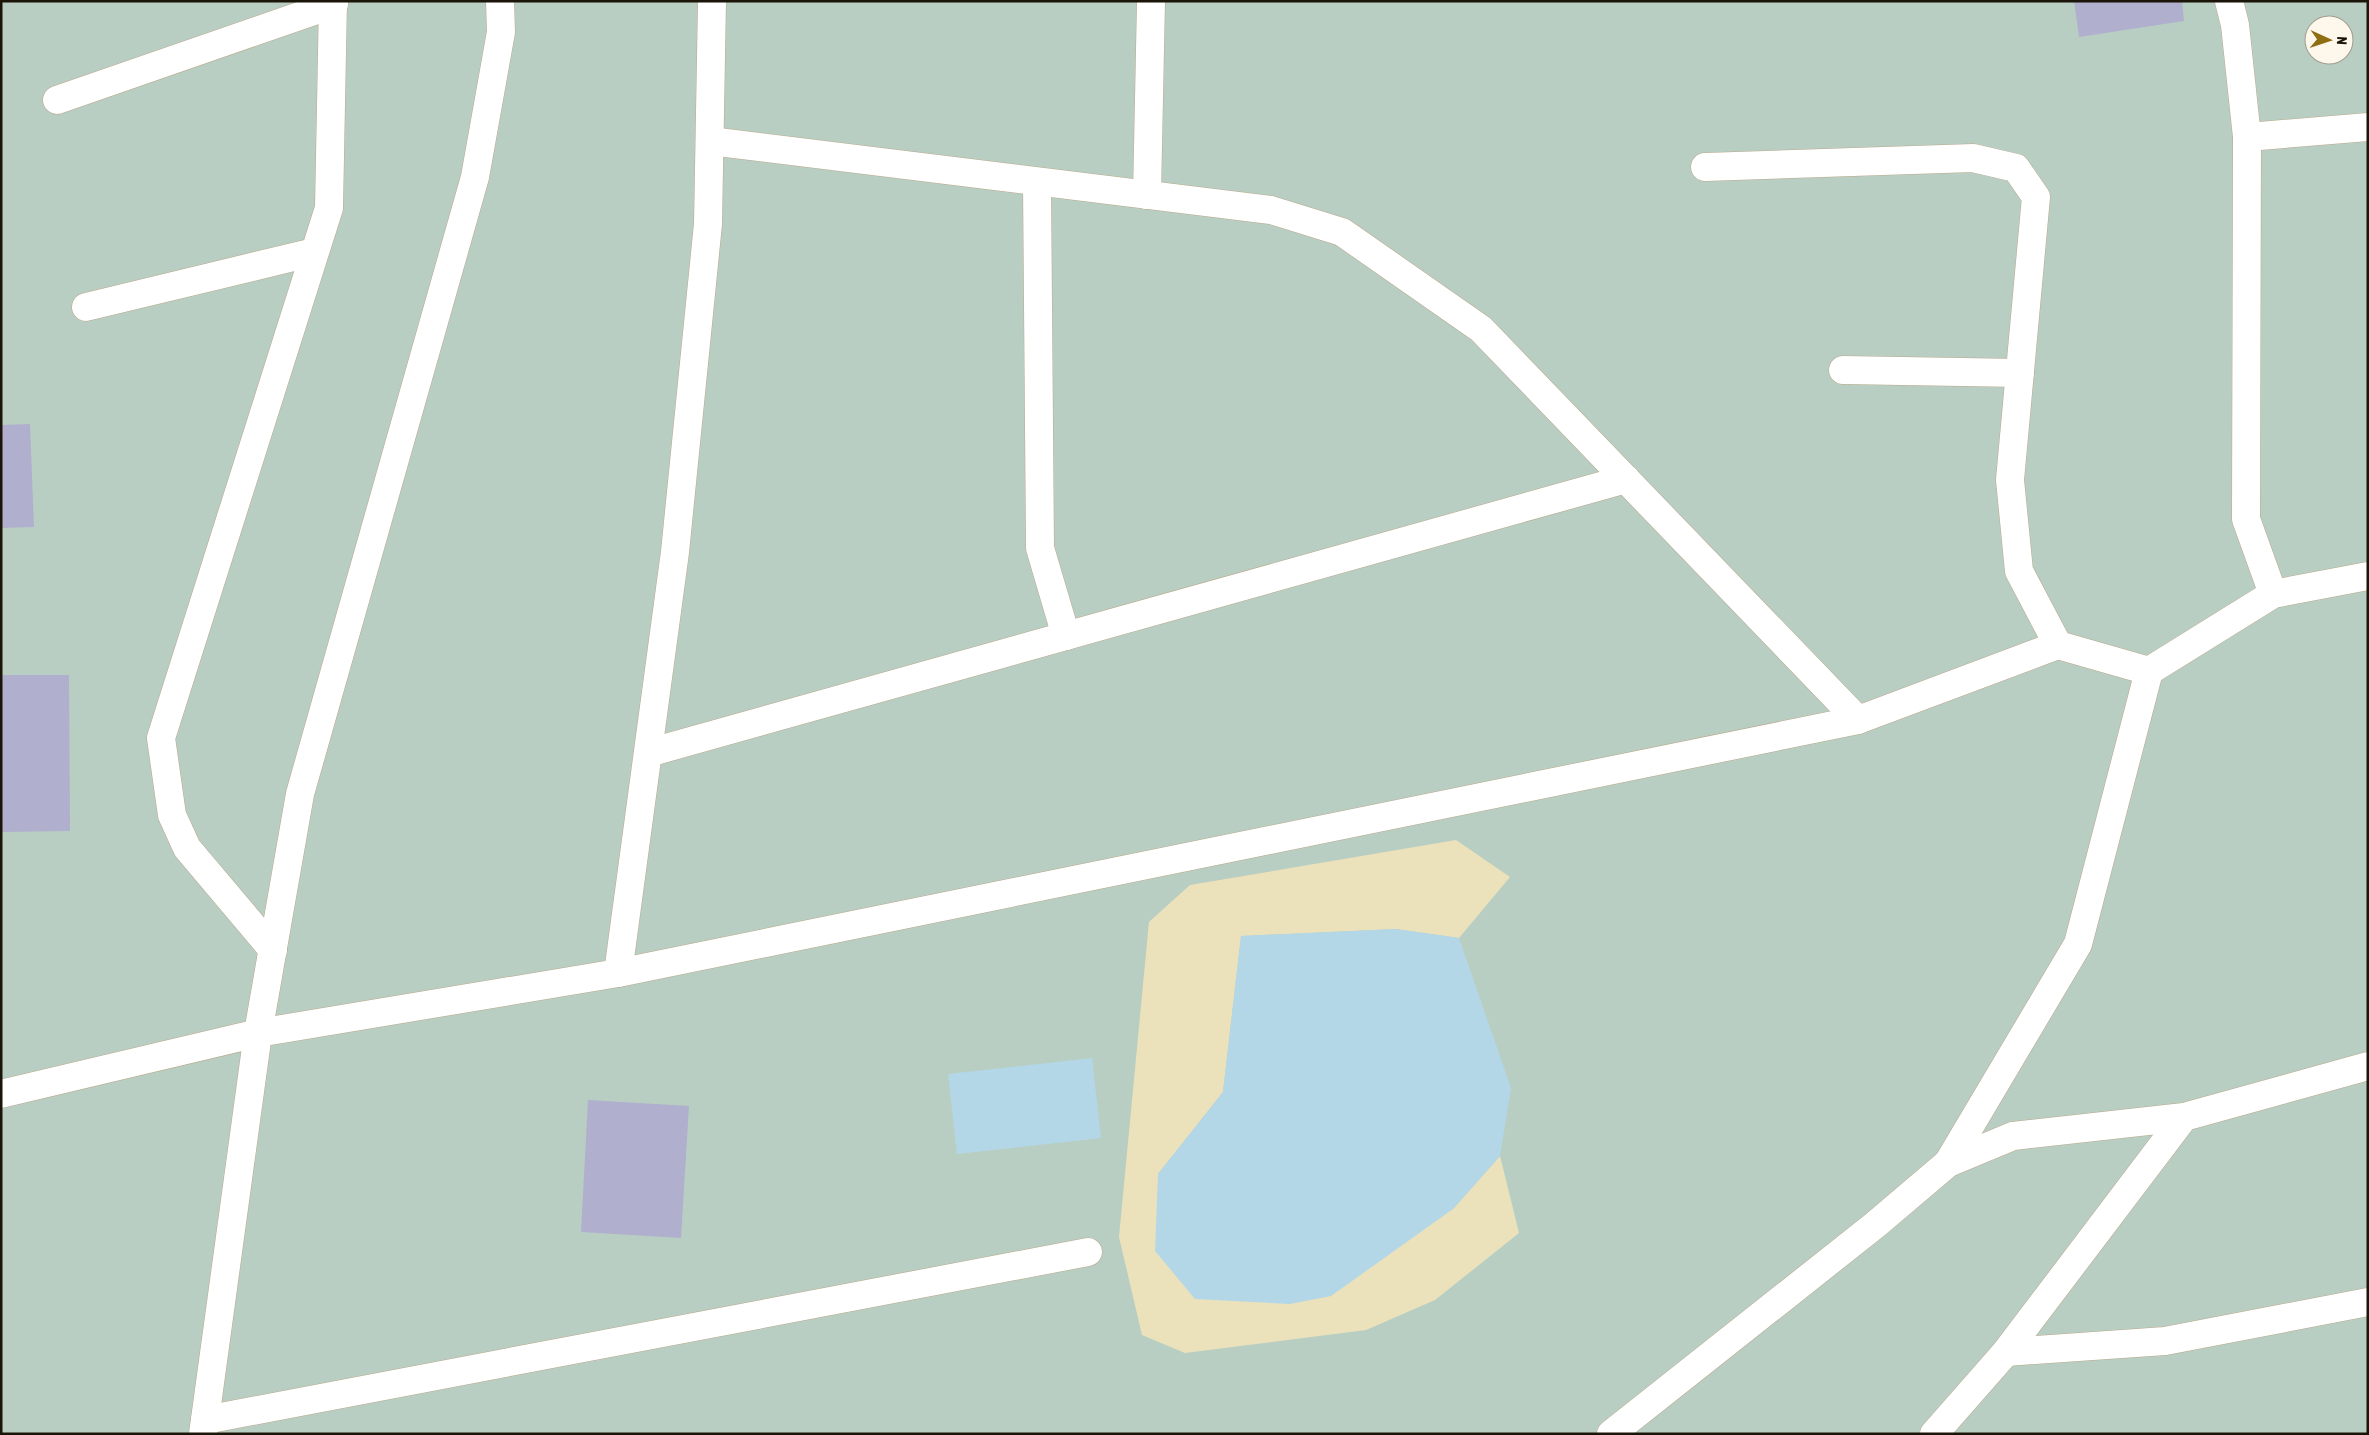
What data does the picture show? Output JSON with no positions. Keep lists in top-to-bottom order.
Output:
{
  "north": "right"
}
